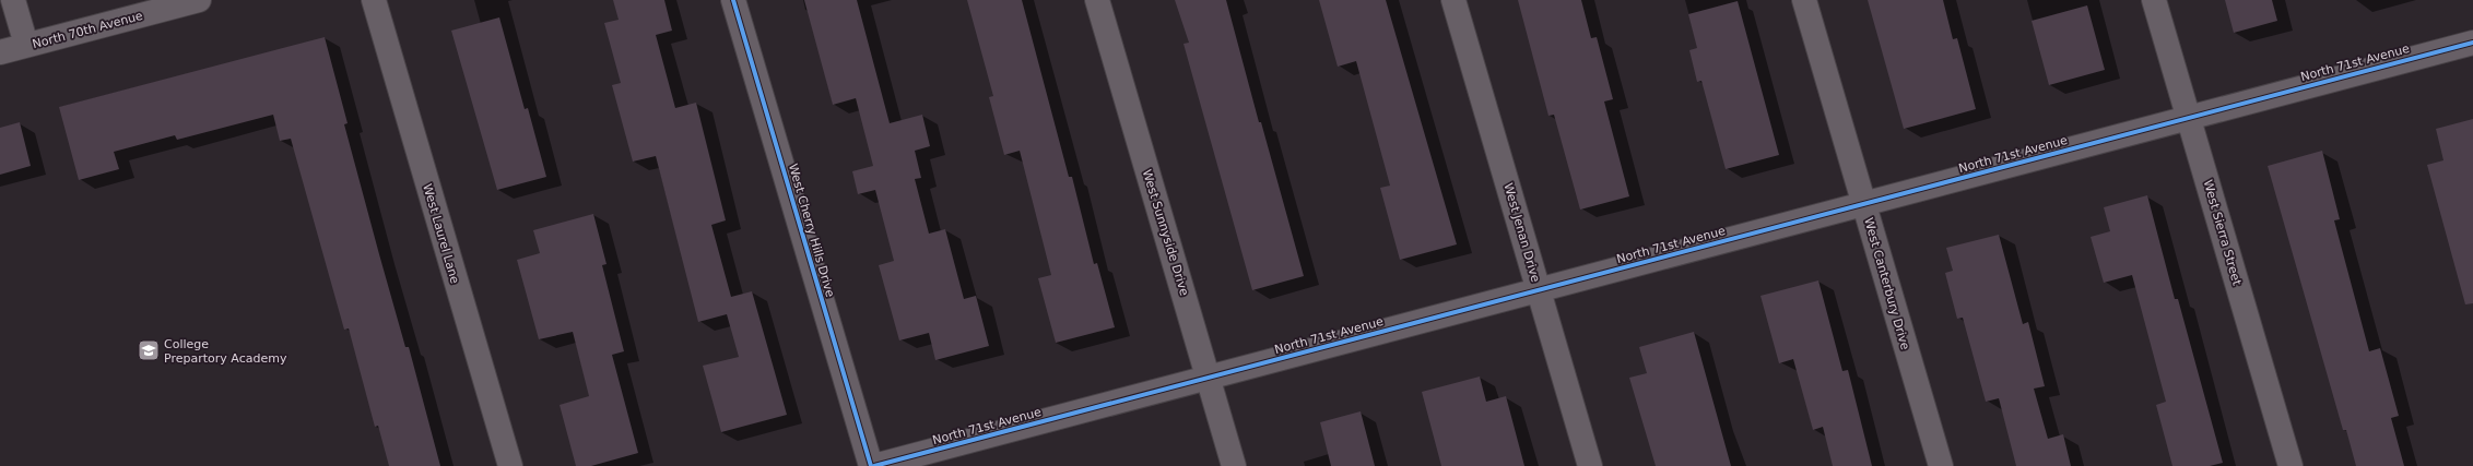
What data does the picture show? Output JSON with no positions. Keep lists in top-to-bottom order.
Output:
{
  "streets": {
    "street": [
      "North 70th Avenue",
      "North 71st Avenue",
      "West Cherry Hills Drive",
      "West Sunnyside Drive",
      "West Jenan Drive",
      "West Sierra Street",
      "West Laurel Lane",
      "West Canterbury Drive"
    ]
  },
  "crossings": [
    ["North 71st Avenue", "West Sunnyside Drive"],
    ["North 71st Avenue", "West Jenan Drive"],
    ["North 71st Avenue", "West Sierra Street"],
    ["North 71st Avenue", "West Canterbury Drive"]
  ],
  "places": {
    "school or university": ["College Prepartory Academy"]
  }
}
